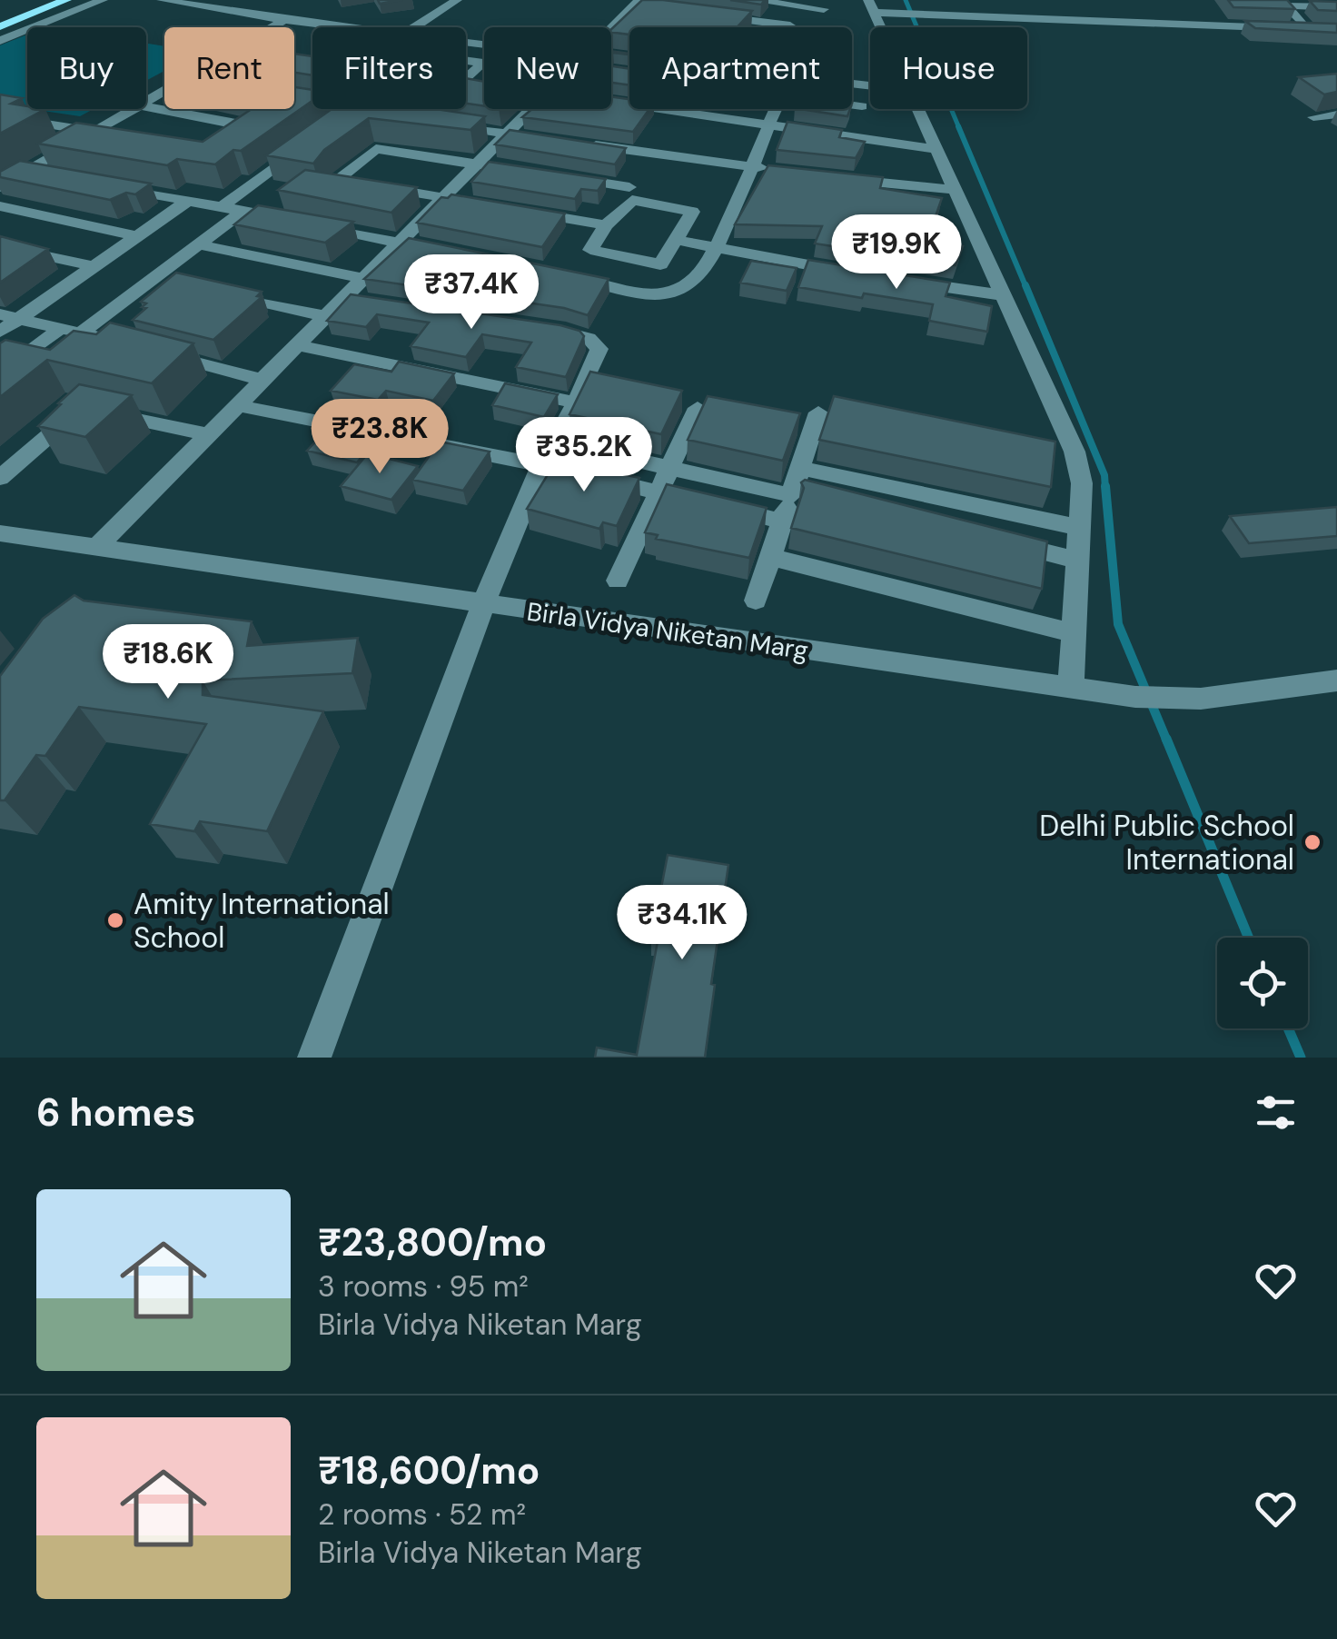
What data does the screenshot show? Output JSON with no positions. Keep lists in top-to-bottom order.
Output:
{
  "streets": {
    "street": ["Birla Vidya Niketan Marg"]
  },
  "places": ["Delhi Public School International", "Amity International School"],
  "page": {
    "chip": [
      "Buy",
      "Rent",
      "Filters",
      "New",
      "Apartment",
      "House"
    ],
    "price": [
      "₹19.9K",
      "₹37.4K",
      "₹23.8K",
      "₹35.2K",
      "₹18.6K",
      "₹34.1K"
    ],
    "heading": "6 homes",
    "list": [
      {
        "name": "₹23,800/mo",
        "note": "3 rooms · 95 m² · Birla Vidya Niketan Marg"
      },
      {
        "name": "₹18,600/mo",
        "note": "2 rooms · 52 m² · Birla Vidya Niketan Marg"
      }
    ]
  }
}
